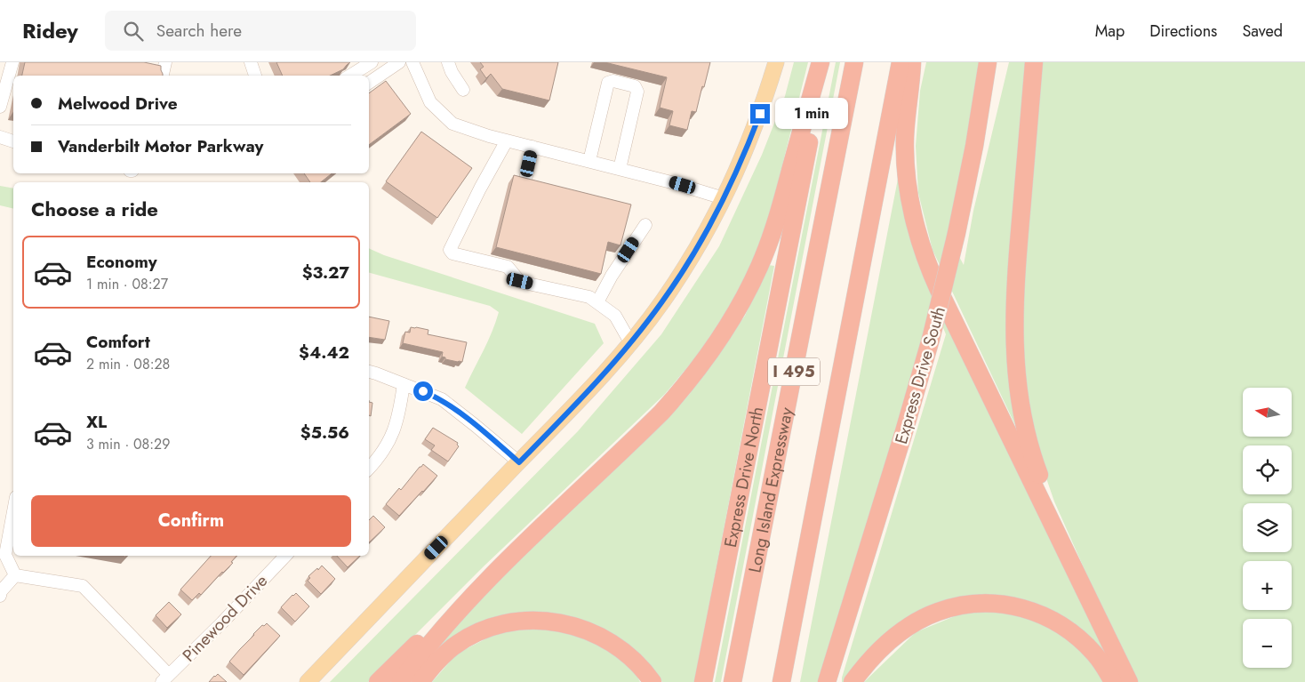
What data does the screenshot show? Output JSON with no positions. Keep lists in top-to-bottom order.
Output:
{
  "streets": {
    "highway": [
      "I 495",
      "Express Drive South",
      "Express Drive North",
      "Long Island Expressway"
    ],
    "street": ["Pinewood Drive"]
  },
  "north": "left",
  "page": {
    "header": "Ridey",
    "search": "Search here",
    "nav": ["Map", "Directions", "Saved"],
    "banner": ["Melwood Drive", "Vanderbilt Motor Parkway"],
    "bubble": "1 min",
    "heading": "Choose a ride",
    "list": [
      {
        "name": "Economy",
        "note": "1 min · 08:27",
        "value": "$3.27"
      },
      {
        "name": "Comfort",
        "note": "2 min · 08:28",
        "value": "$4.42"
      },
      {
        "name": "XL",
        "note": "3 min · 08:29",
        "value": "$5.56"
      }
    ],
    "map_buttons": ["+", "−"],
    "buttons": "Confirm"
  }
}
